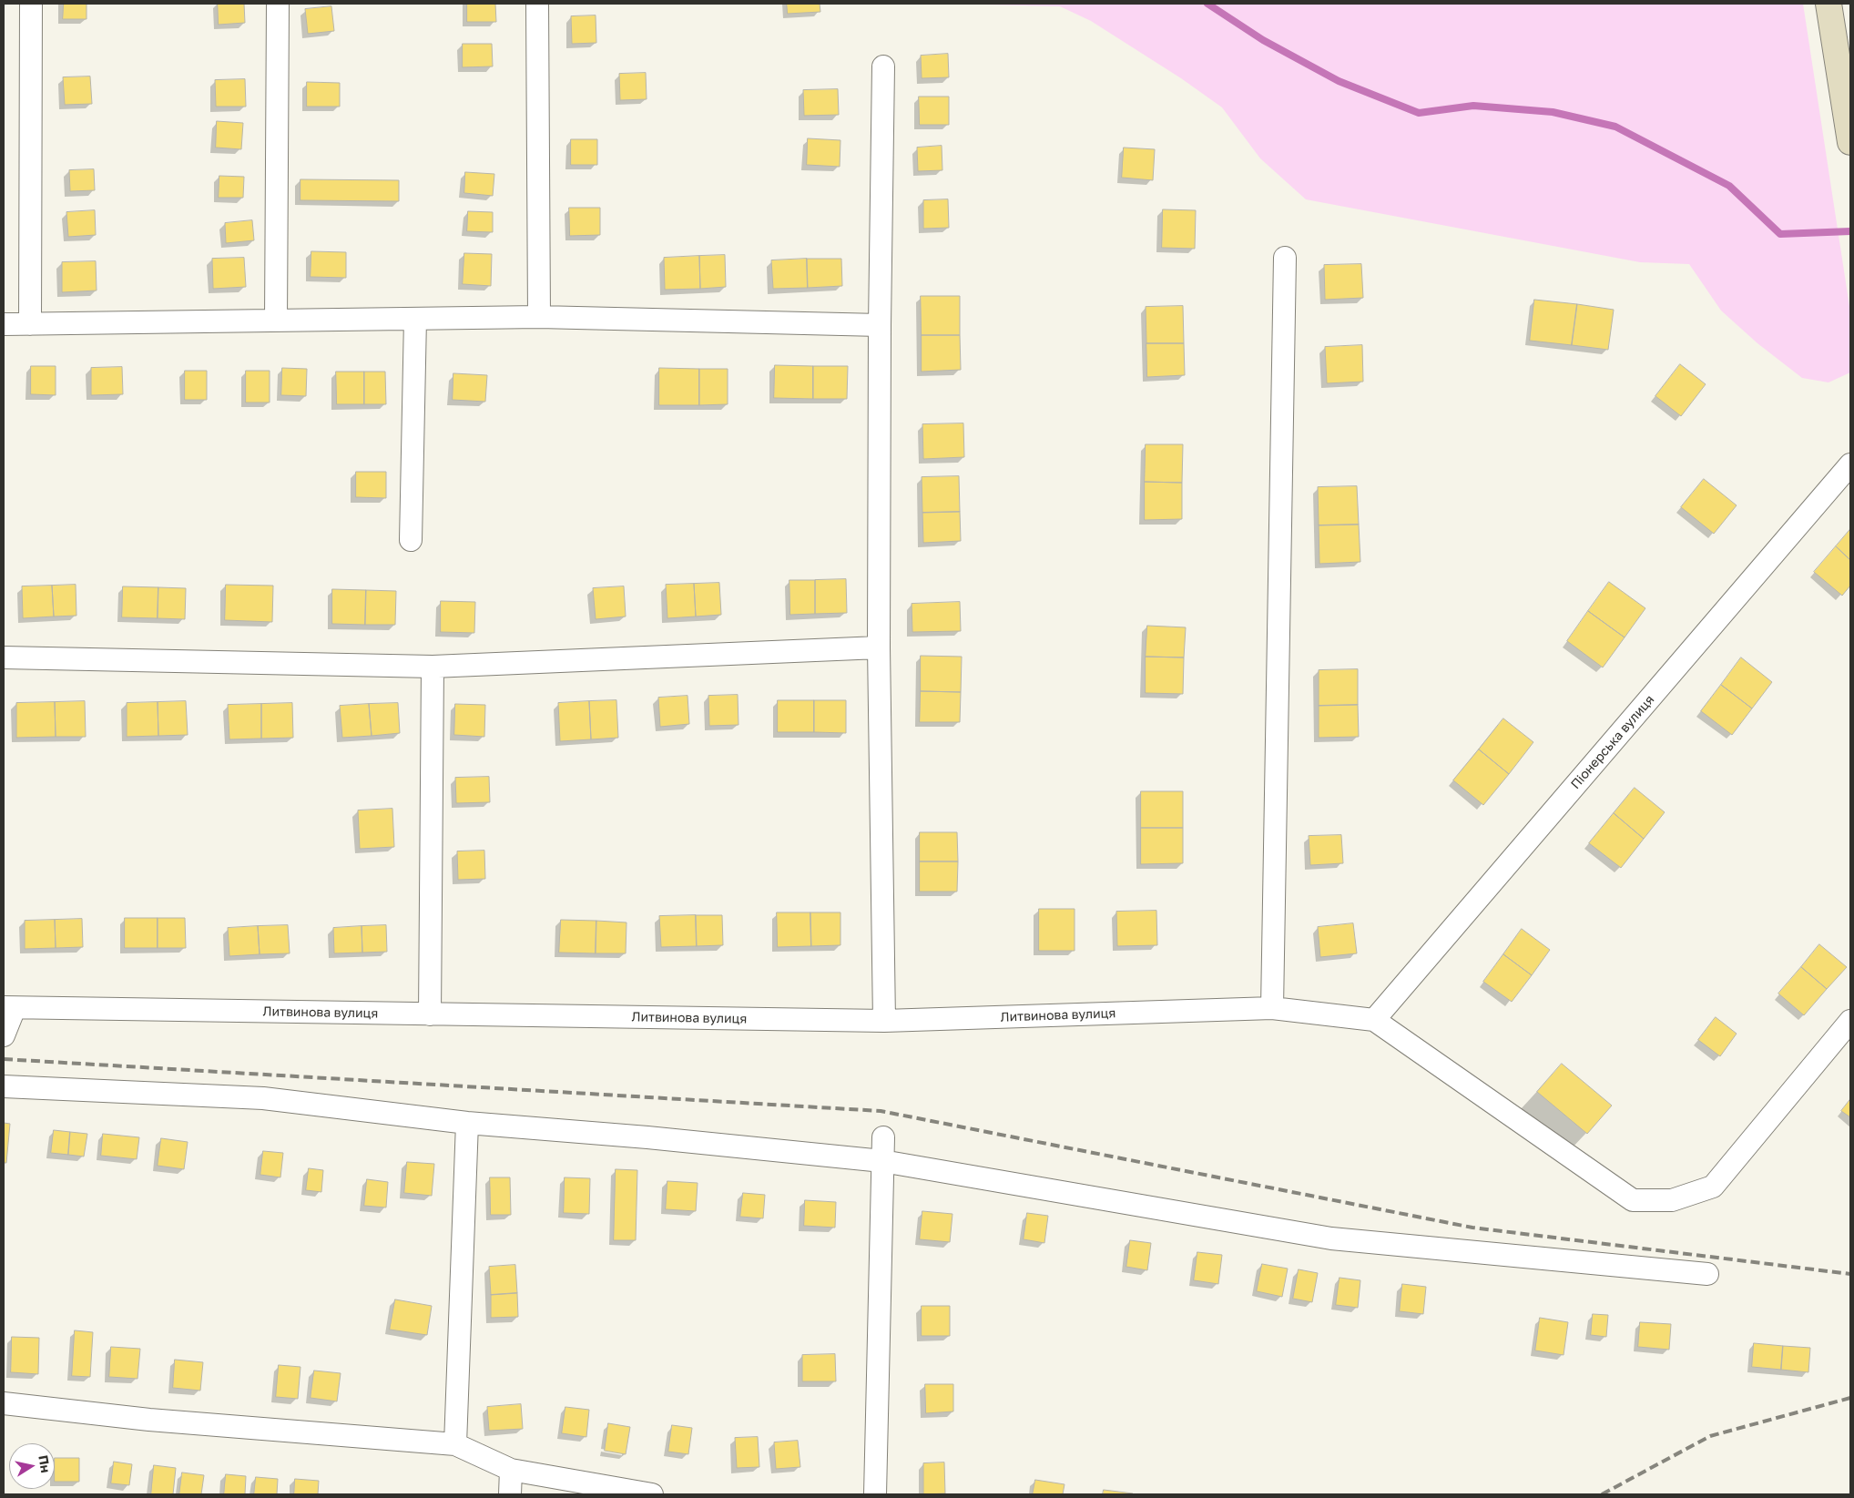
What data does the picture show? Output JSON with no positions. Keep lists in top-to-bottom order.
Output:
{
  "streets": {
    "street": ["Піонерська вулиця", "Литвинова вулиця"]
  },
  "crossings": [
    ["Піонерська вулиця", "Литвинова вулиця"]
  ],
  "north": "right"
}
